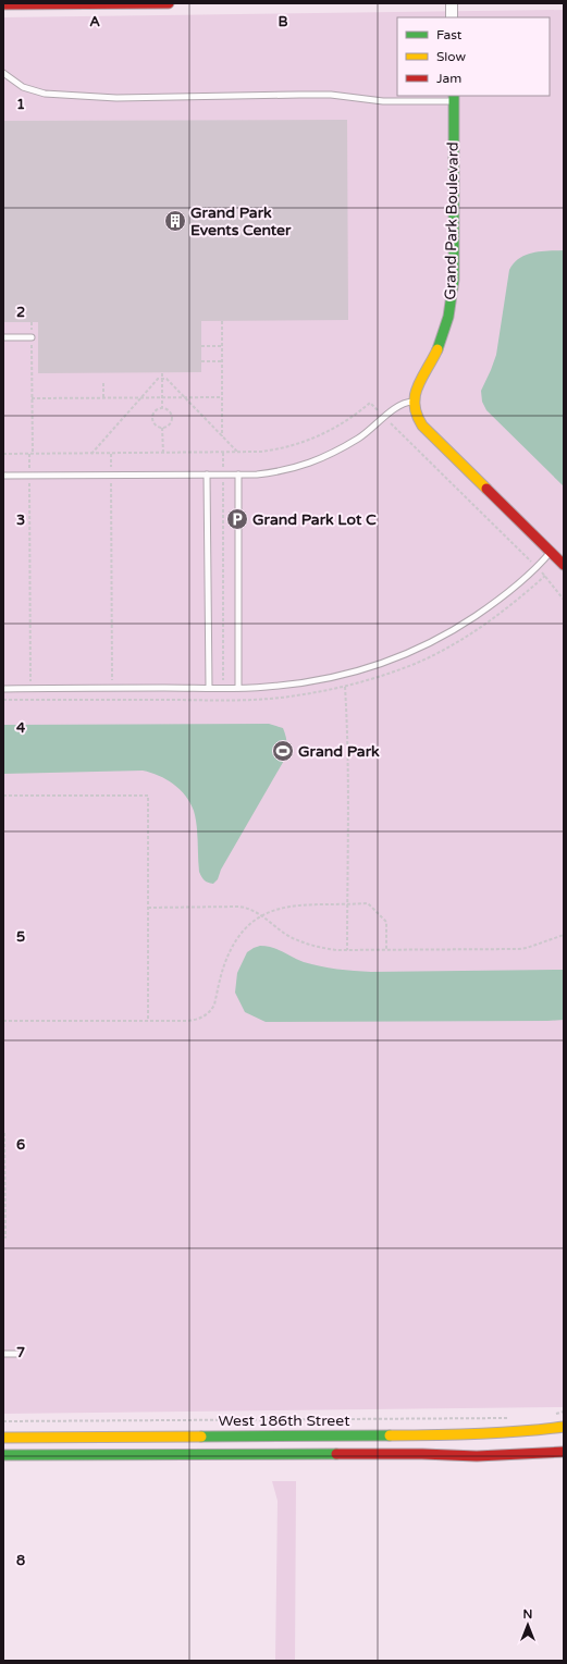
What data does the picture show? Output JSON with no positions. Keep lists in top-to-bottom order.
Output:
{
  "streets": {
    "street": ["Grand Park Boulevard", "West 186th Street"]
  },
  "places": {
    "building": ["Grand Park Events Center"],
    "parking": ["Grand Park Lot C"],
    "sports": ["Grand Park"]
  },
  "legend": ["Fast", "Slow", "Jam"],
  "north": "top",
  "grid": {
    "columns": ["A", "B"],
    "rows": [
      "1",
      "2",
      "3",
      "4",
      "5",
      "6",
      "7",
      "8"
    ]
  }
}
